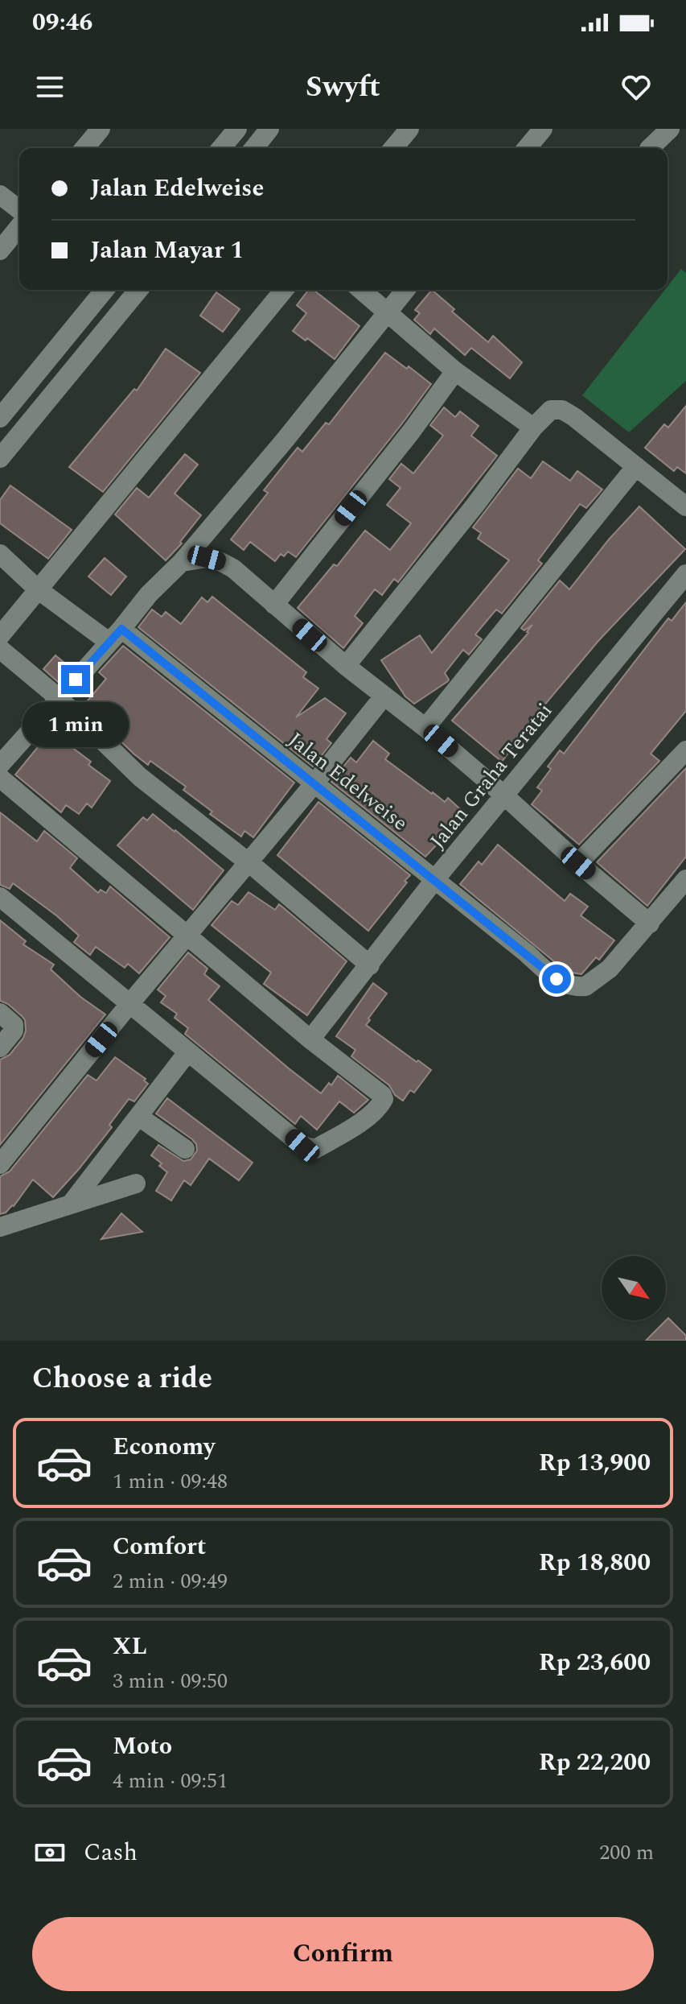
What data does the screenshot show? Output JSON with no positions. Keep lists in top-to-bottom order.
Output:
{
  "streets": {
    "street": ["Jalan Graha Teratai", "Jalan Edelweise"]
  },
  "crossings": [
    ["Jalan Graha Teratai", "Jalan Edelweise"]
  ],
  "north": "bottom right",
  "page": {
    "status": "09:46",
    "header": "Swyft",
    "banner": ["Jalan Edelweise", "Jalan Mayar 1"],
    "bubble": "1 min",
    "heading": "Choose a ride",
    "list": [
      {
        "name": "Economy",
        "note": "1 min · 09:48",
        "value": "Rp 13,900"
      },
      {
        "name": "Comfort",
        "note": "2 min · 09:49",
        "value": "Rp 18,800"
      },
      {
        "name": "XL",
        "note": "3 min · 09:50",
        "value": "Rp 23,600"
      },
      {
        "name": "Moto",
        "note": "4 min · 09:51",
        "value": "Rp 22,200"
      }
    ],
    "pay": ["Cash", "200 m"],
    "buttons": "Confirm"
  }
}
